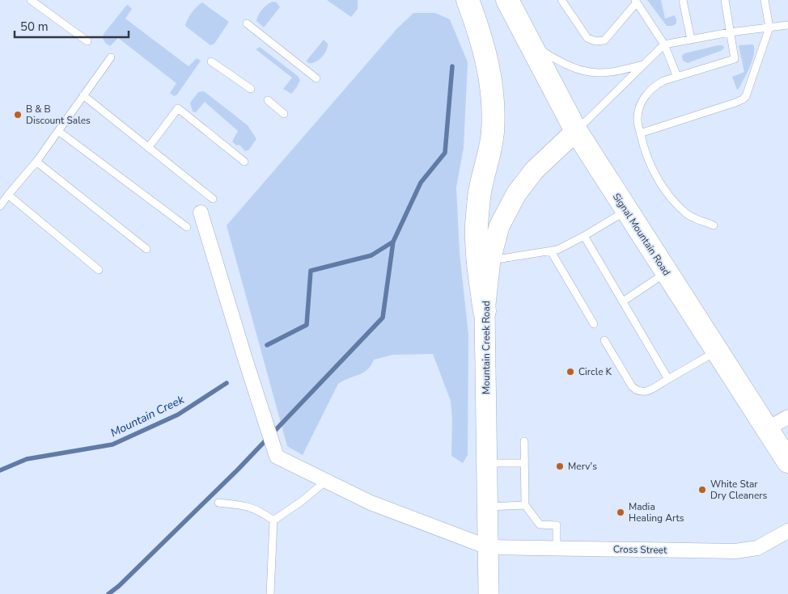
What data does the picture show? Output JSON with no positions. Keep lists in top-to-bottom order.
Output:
{
  "streets": {
    "main road": ["Signal Mountain Road", "Mountain Creek Road"],
    "street": ["Cross Street"]
  },
  "crossings": [
    ["Signal Mountain Road", "Mountain Creek Road"],
    ["Mountain Creek Road", "Cross Street"]
  ],
  "water": ["Mountain Creek"],
  "places": [
    "B & B Discount Sales",
    "Circle K",
    "Merv's",
    "White Star Dry Cleaners",
    "Madia Healing Arts"
  ],
  "scale_bar": "50 m"
}
